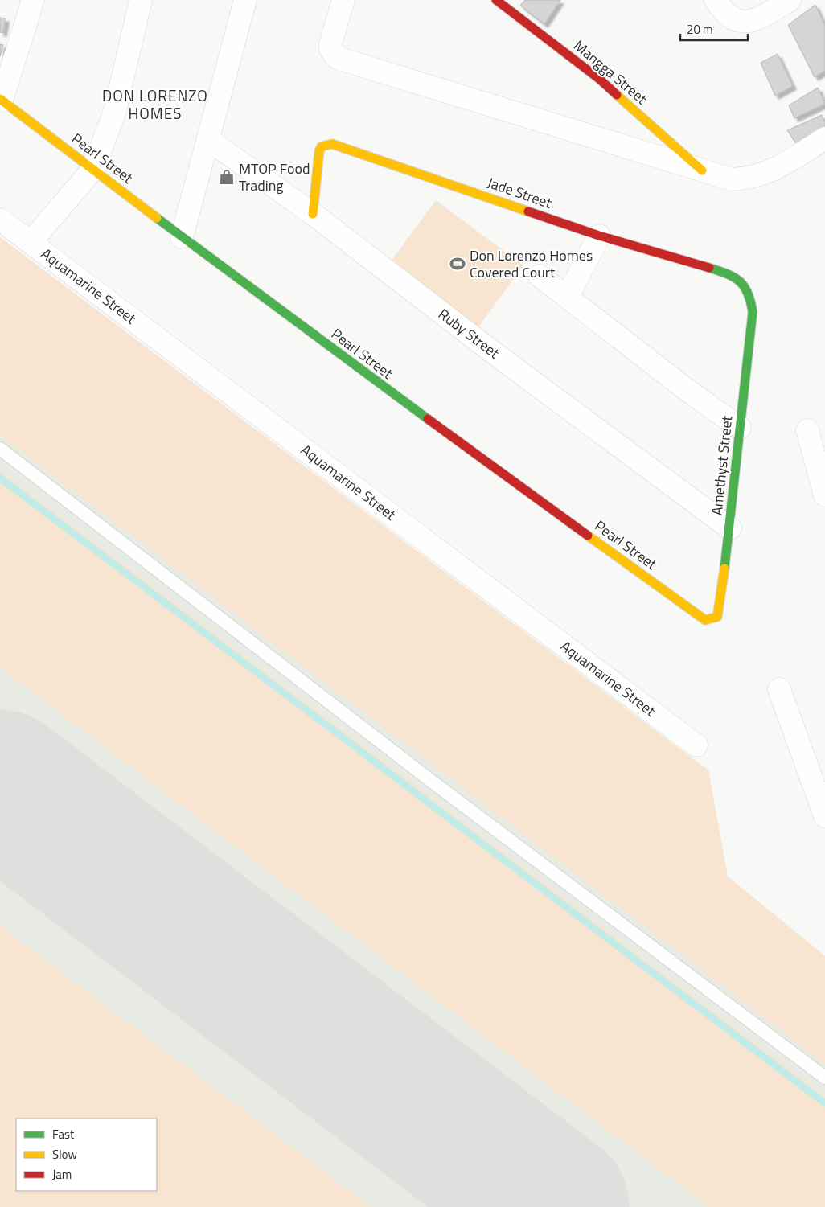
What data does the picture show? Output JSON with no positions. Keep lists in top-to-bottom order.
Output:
{
  "streets": {
    "street": [
      "Mangga Street",
      "Pearl Street",
      "Jade Street",
      "Aquamarine Street",
      "Ruby Street",
      "Amethyst Street"
    ]
  },
  "crossings": [
    ["Pearl Street", "Amethyst Street"],
    ["Jade Street", "Ruby Street"],
    ["Jade Street", "Amethyst Street"],
    ["Ruby Street", "Amethyst Street"]
  ],
  "districts": ["DON LORENZO HOMES"],
  "places": {
    "shop": ["MTOP Food Trading"],
    "sports": ["Don Lorenzo Homes Covered Court"]
  },
  "legend": ["Fast", "Slow", "Jam"],
  "scale_bar": "20 m"
}
